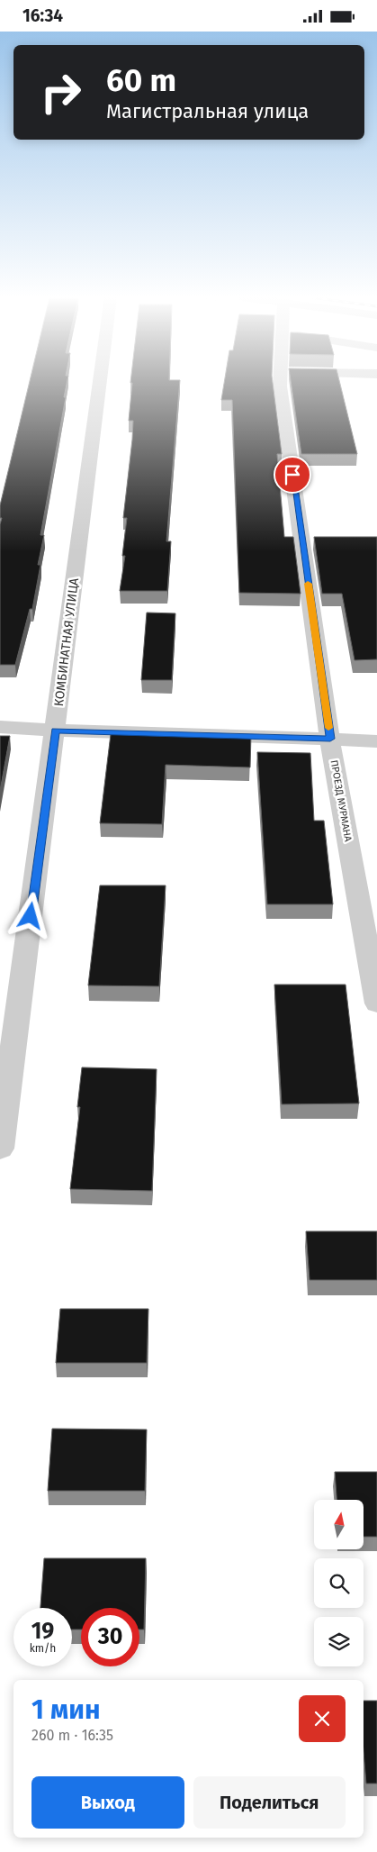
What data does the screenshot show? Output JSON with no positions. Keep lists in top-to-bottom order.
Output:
{
  "streets": {
    "street": ["КОМБИНАТНАЯ УЛИЦА", "ПРОЕЗД МУРМАНА"]
  },
  "north": "top",
  "page": {
    "status": "16:34",
    "turn": ["60 m", "Магистральная улица"],
    "speed": "19 km/h",
    "limit": "30",
    "heading": ["1 мин", "260 m · 16:35"],
    "buttons": ["Выход", "Поделиться"]
  }
}
